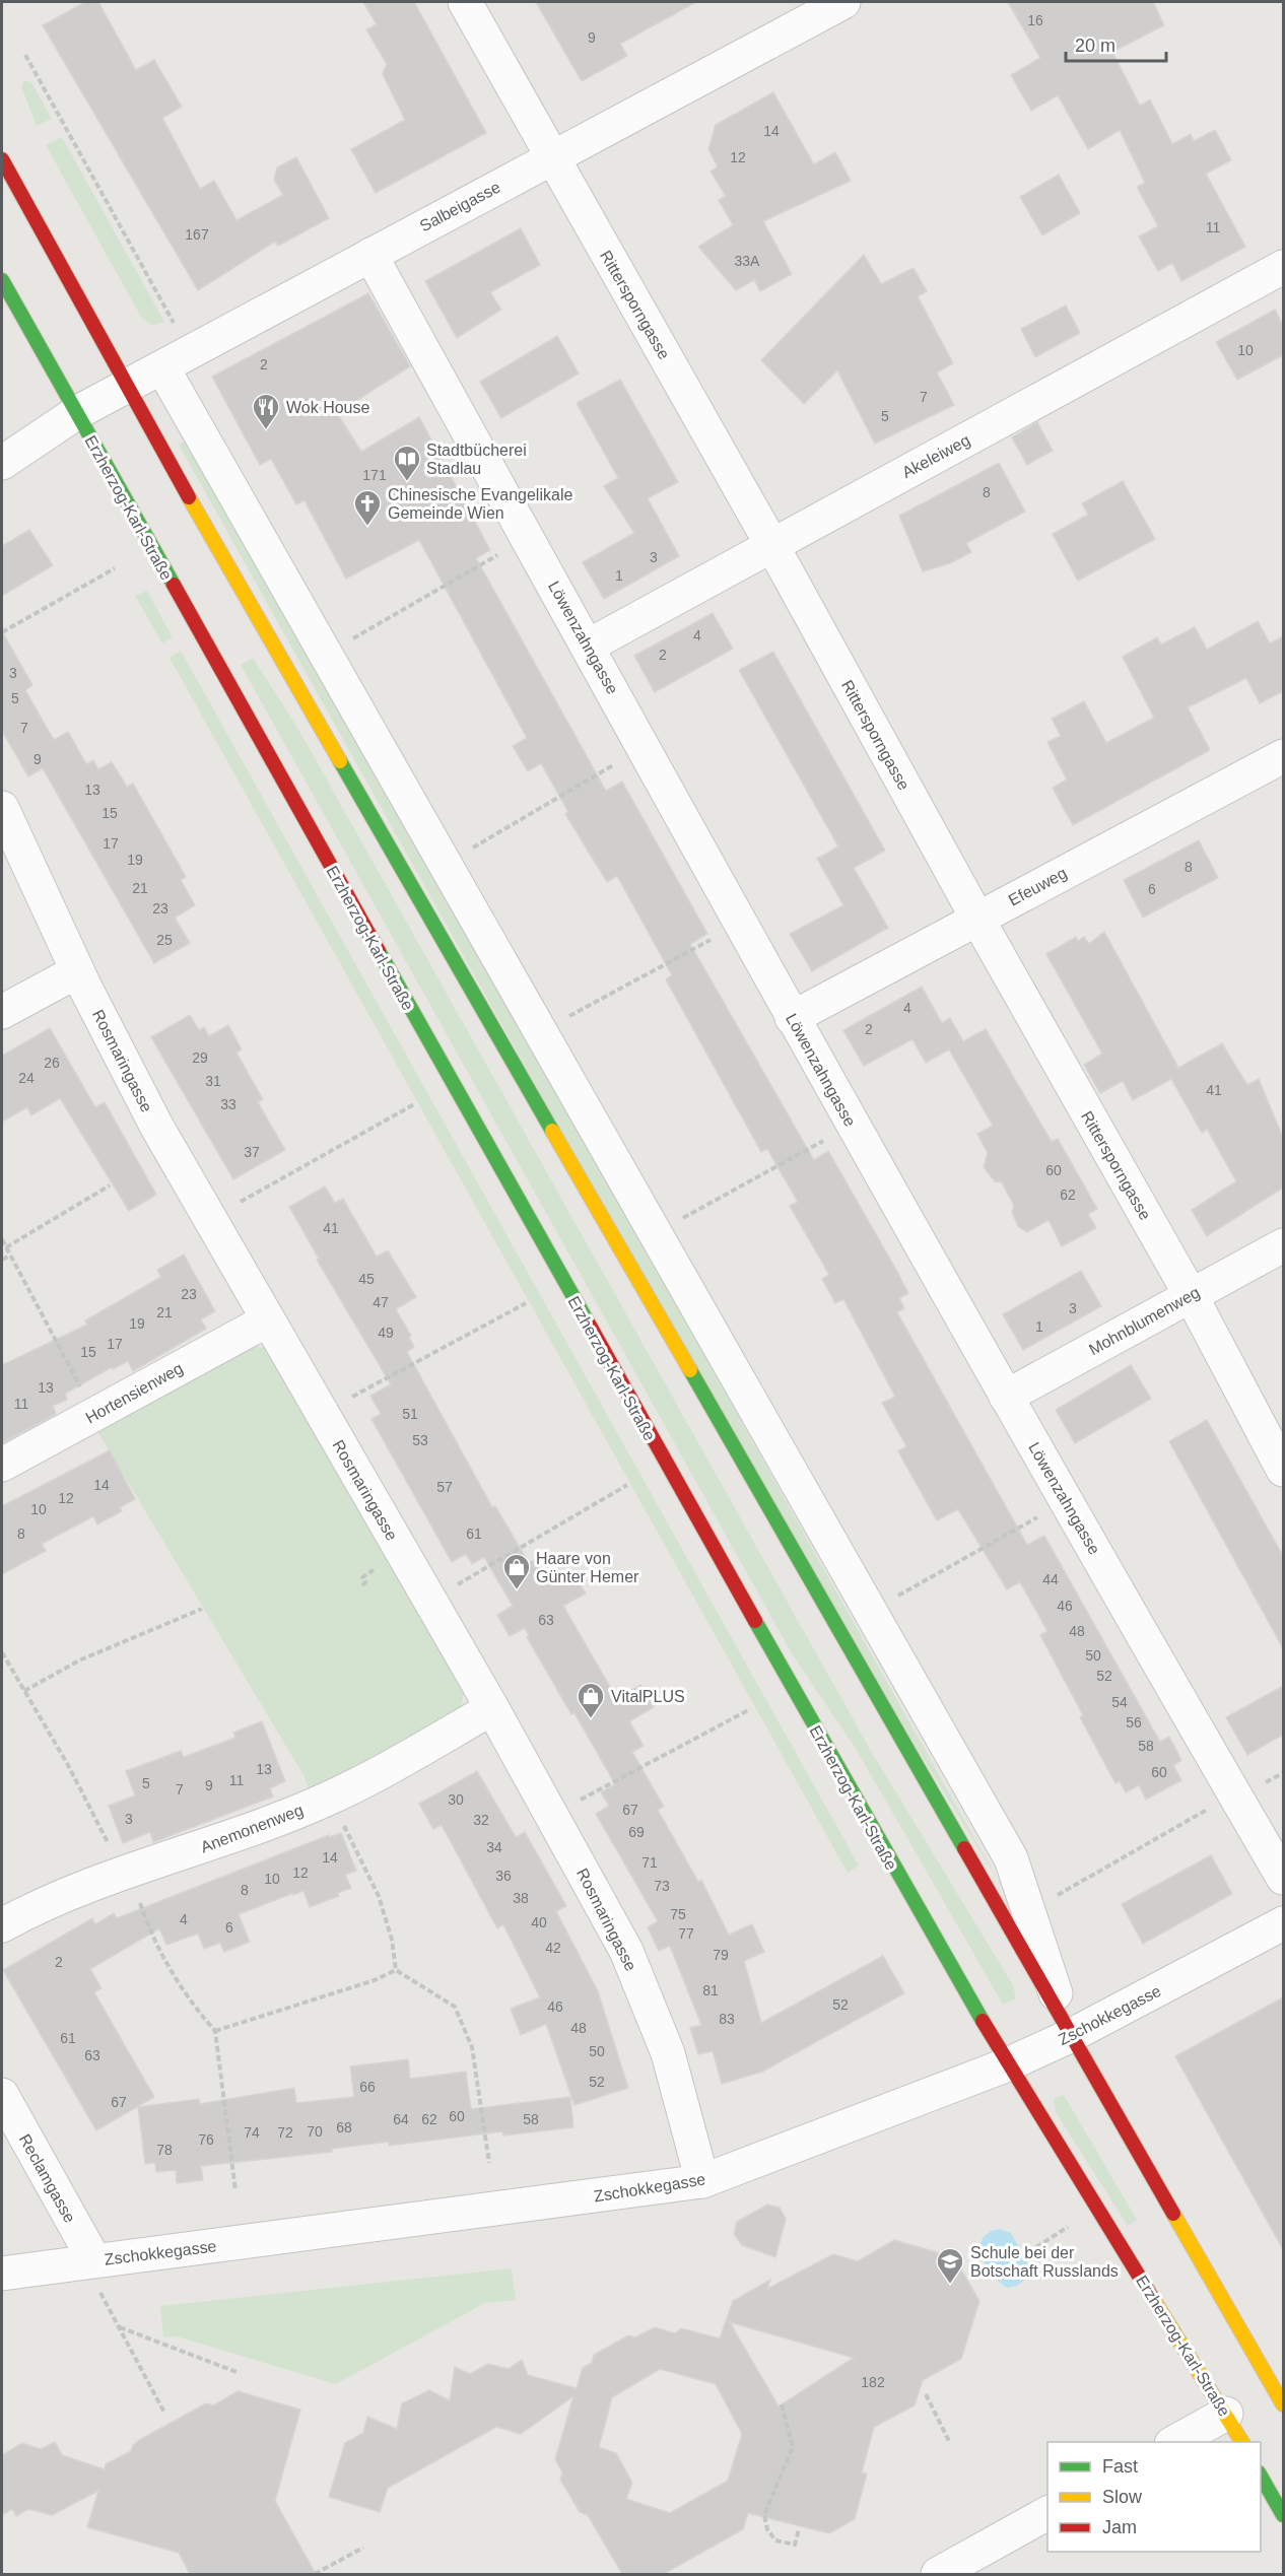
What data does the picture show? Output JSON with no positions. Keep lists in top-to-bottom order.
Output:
{
  "streets": {
    "main road": ["Erzherzog-Karl-Straße"],
    "street": [
      "Salbeigasse",
      "Rittersporngasse",
      "Akeleiweg",
      "Löwenzahngasse",
      "Efeuweg",
      "Rosmaringasse",
      "Mohnblumenweg",
      "Hortensienweg",
      "Anemonenweg",
      "Zschokkegasse",
      "Reclamgasse"
    ]
  },
  "crossings": [
    ["Salbeigasse", "Rittersporngasse"],
    ["Salbeigasse", "Erzherzog-Karl-Straße"],
    ["Salbeigasse", "Löwenzahngasse"],
    ["Rittersporngasse", "Akeleiweg"],
    ["Rittersporngasse", "Efeuweg"],
    ["Rittersporngasse", "Mohnblumenweg"],
    ["Akeleiweg", "Löwenzahngasse"],
    ["Erzherzog-Karl-Straße", "Zschokkegasse"],
    ["Löwenzahngasse", "Efeuweg"],
    ["Löwenzahngasse", "Mohnblumenweg"],
    ["Rosmaringasse", "Hortensienweg"],
    ["Rosmaringasse", "Anemonenweg"],
    ["Rosmaringasse", "Zschokkegasse"],
    ["Zschokkegasse", "Reclamgasse"]
  ],
  "places": {
    "restaurant": ["Wok House"],
    "library": ["Stadtbücherei Stadlau"],
    "church": ["Chinesische Evangelikale Gemeinde Wien"],
    "shop": ["Haare von Günter Hemer", "VitalPLUS"],
    "school or university": ["Schule bei der Botschaft Russlands"]
  },
  "house_numbers": [
    "16",
    "9",
    "14",
    "12",
    "11",
    "167",
    "33A",
    "10",
    "2",
    "7",
    "5",
    "171",
    "8",
    "3",
    "1",
    "4",
    "2",
    "3",
    "5",
    "7",
    "9",
    "13",
    "15",
    "17",
    "19",
    "8",
    "21",
    "6",
    "23",
    "25",
    "4",
    "2",
    "29",
    "26",
    "24",
    "31",
    "41",
    "33",
    "37",
    "60",
    "62",
    "41",
    "45",
    "23",
    "47",
    "3",
    "21",
    "19",
    "1",
    "49",
    "17",
    "15",
    "13",
    "11",
    "51",
    "53",
    "14",
    "57",
    "12",
    "10",
    "8",
    "61",
    "44",
    "46",
    "63",
    "48",
    "50",
    "52",
    "54",
    "56",
    "58",
    "13",
    "60",
    "11",
    "5",
    "9",
    "7",
    "30",
    "67",
    "3",
    "32",
    "69",
    "34",
    "14",
    "71",
    "12",
    "36",
    "10",
    "73",
    "8",
    "38",
    "75",
    "4",
    "40",
    "6",
    "77",
    "42",
    "79",
    "2",
    "81",
    "52",
    "46",
    "83",
    "48",
    "61",
    "50",
    "63",
    "52",
    "66",
    "67",
    "60",
    "64",
    "62",
    "58",
    "68",
    "70",
    "74",
    "72",
    "76",
    "78",
    "182"
  ],
  "legend": ["Fast", "Slow", "Jam"],
  "scale_bar": "20 m"
}
